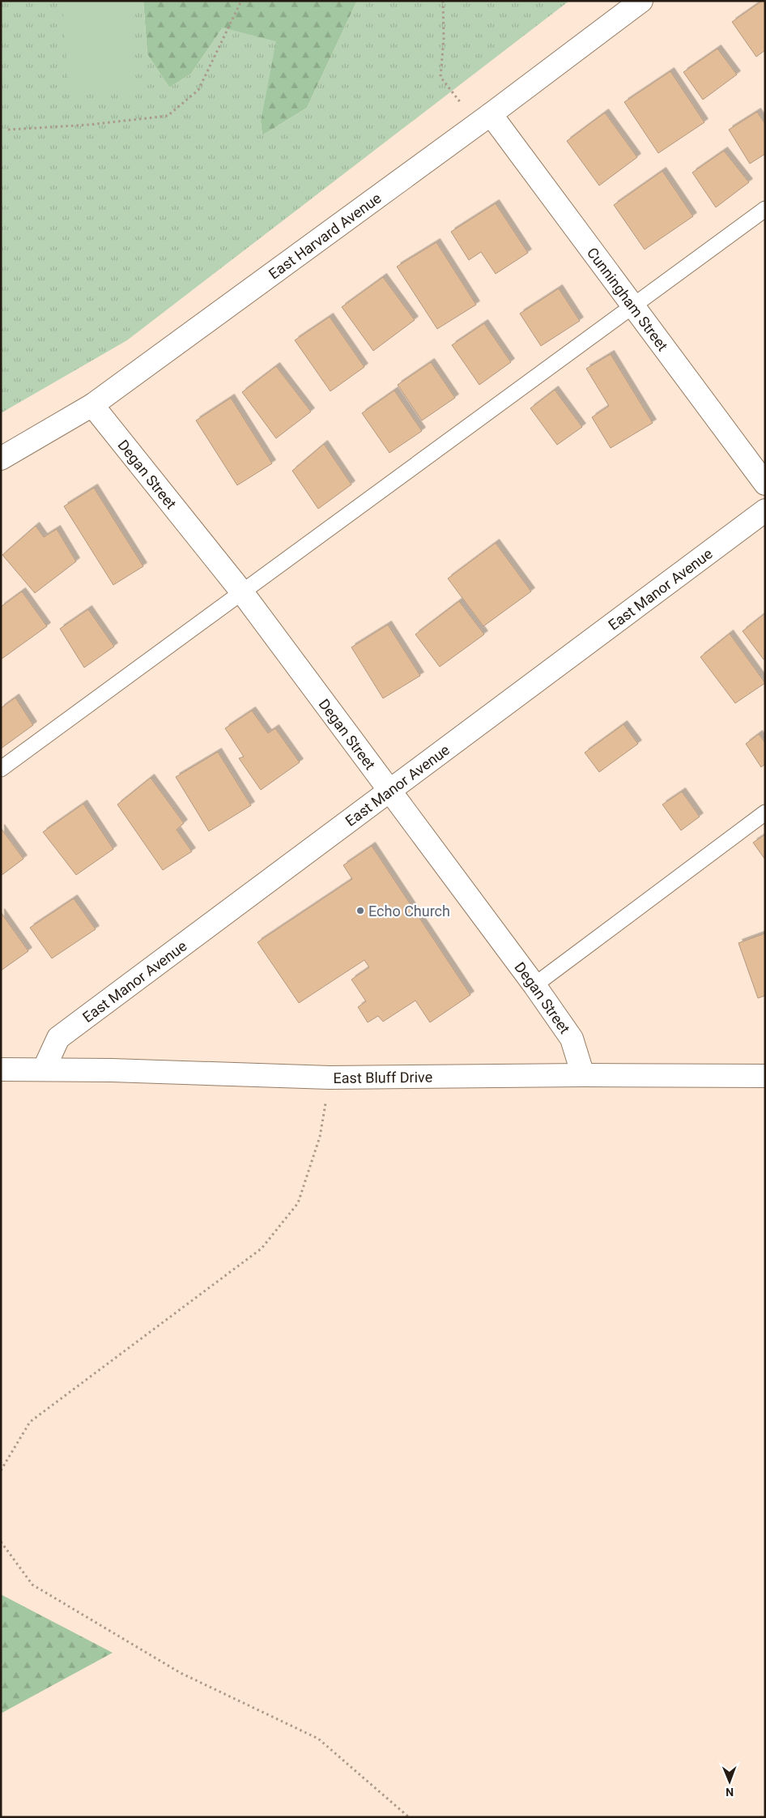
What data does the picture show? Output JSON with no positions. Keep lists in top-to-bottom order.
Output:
{
  "streets": {
    "street": [
      "East Harvard Avenue",
      "Cunningham Street",
      "Degan Street",
      "East Manor Avenue",
      "East Bluff Drive"
    ]
  },
  "crossings": [
    ["East Harvard Avenue", "Cunningham Street"],
    ["East Harvard Avenue", "Degan Street"],
    ["Degan Street", "East Manor Avenue"],
    ["Degan Street", "East Bluff Drive"],
    ["East Manor Avenue", "East Bluff Drive"]
  ],
  "places": ["Echo Church"],
  "north": "bottom"
}
